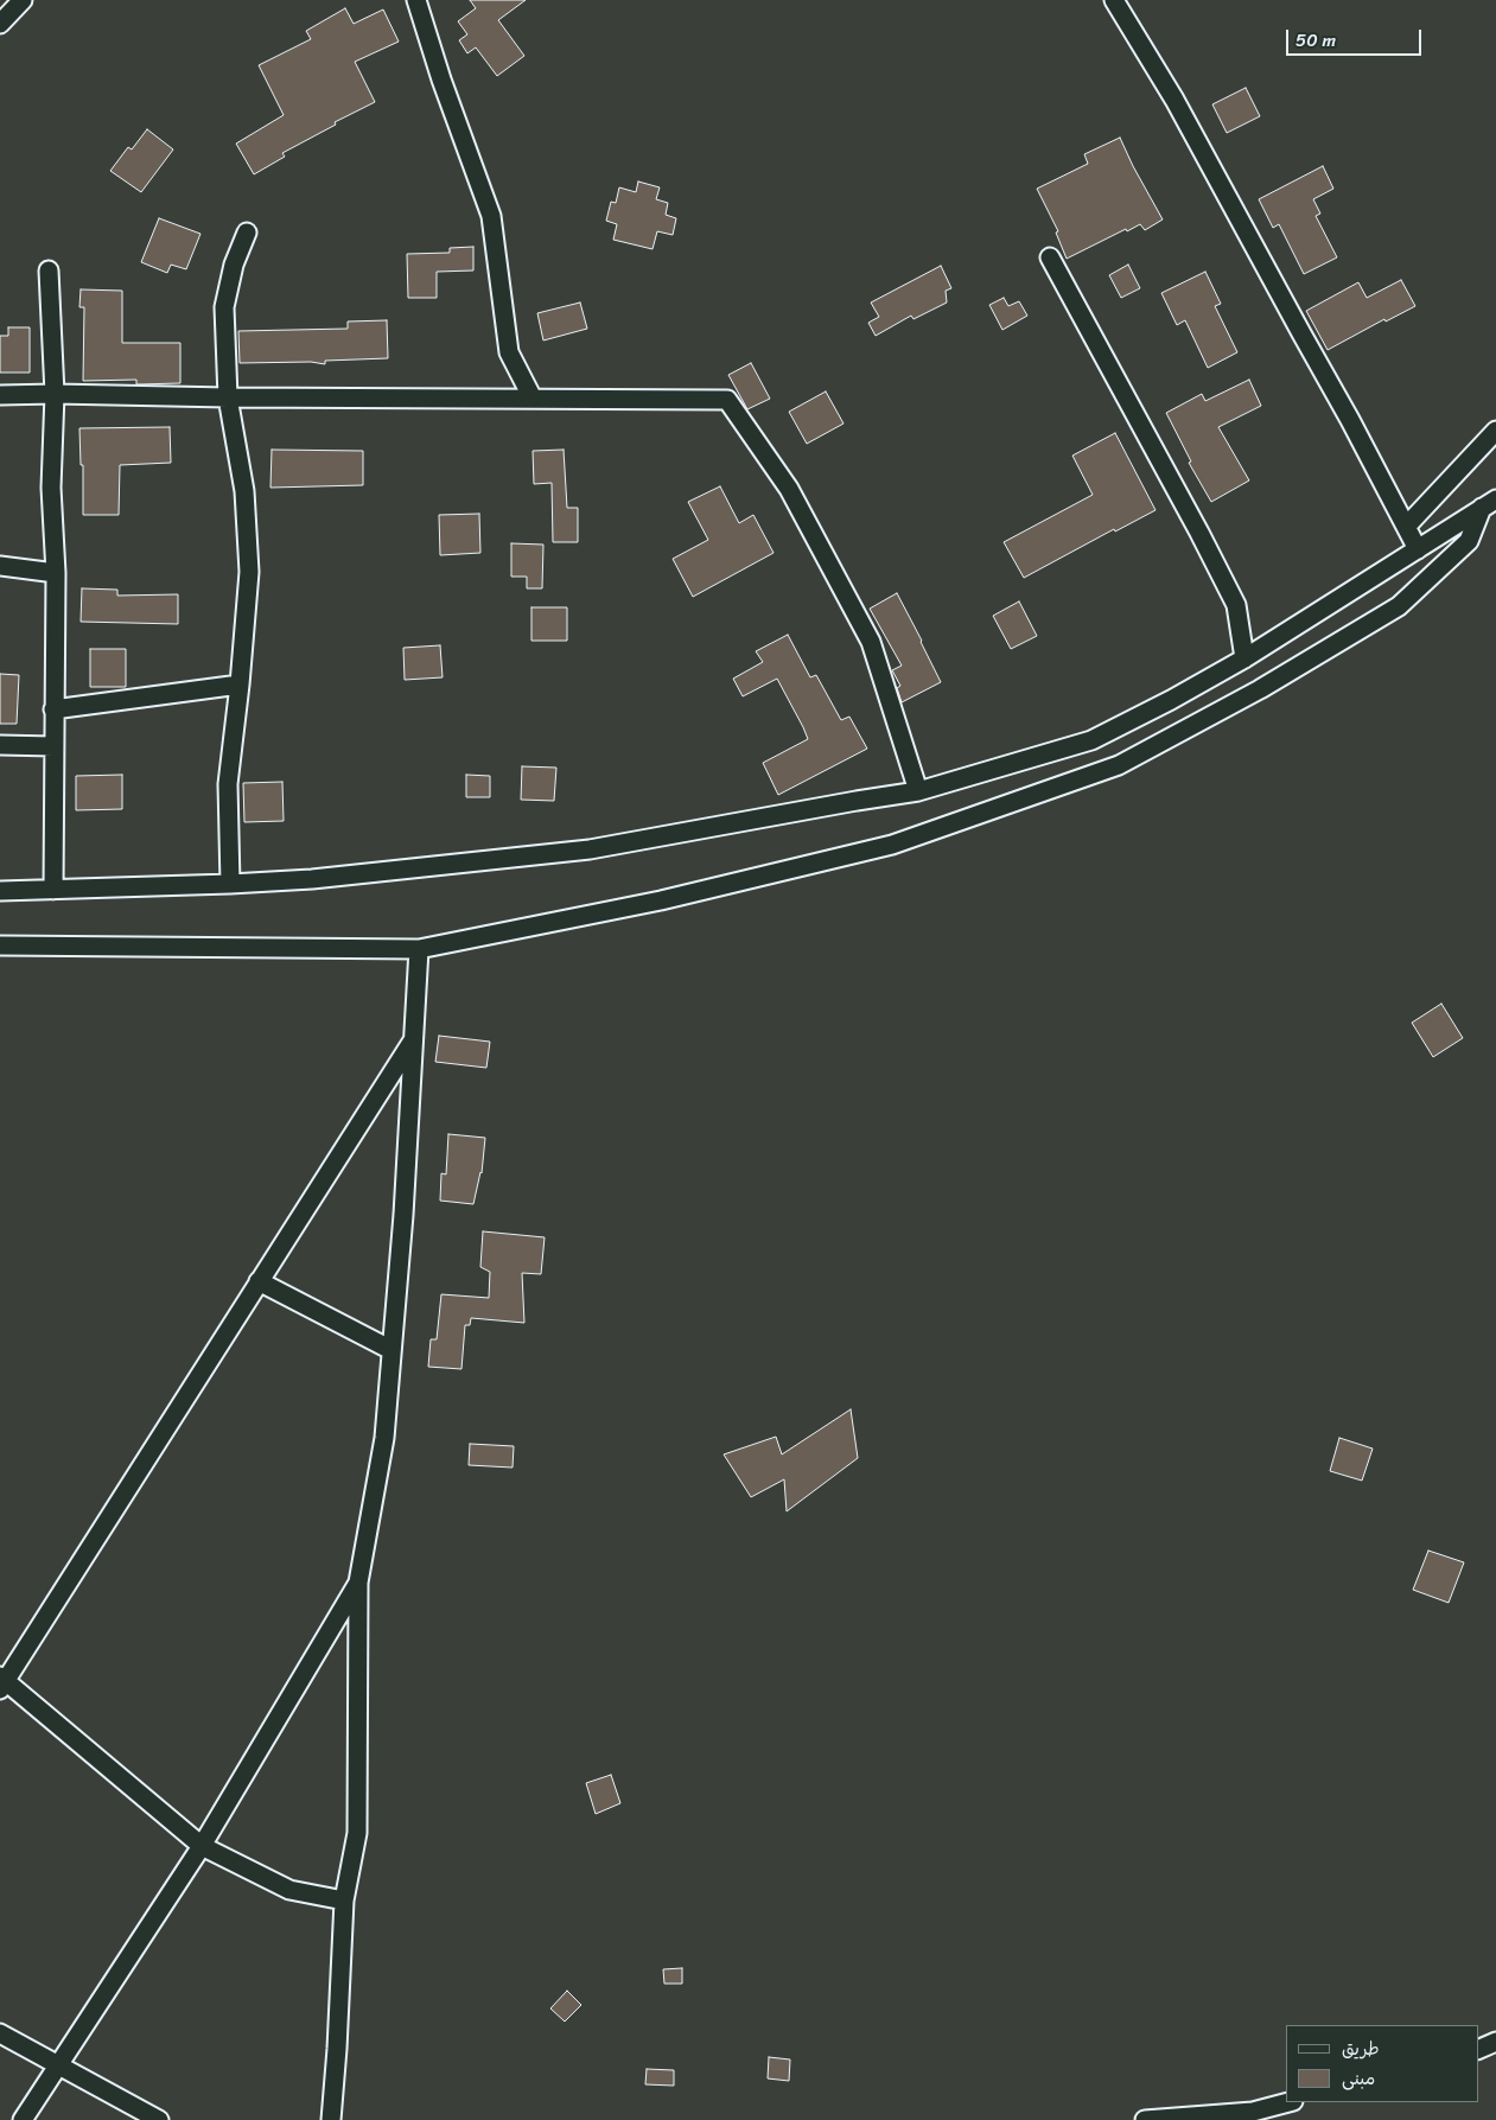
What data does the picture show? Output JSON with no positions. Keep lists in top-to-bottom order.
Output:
{
  "legend": ["طريق", "مبنى"],
  "scale_bar": "50 m"
}
